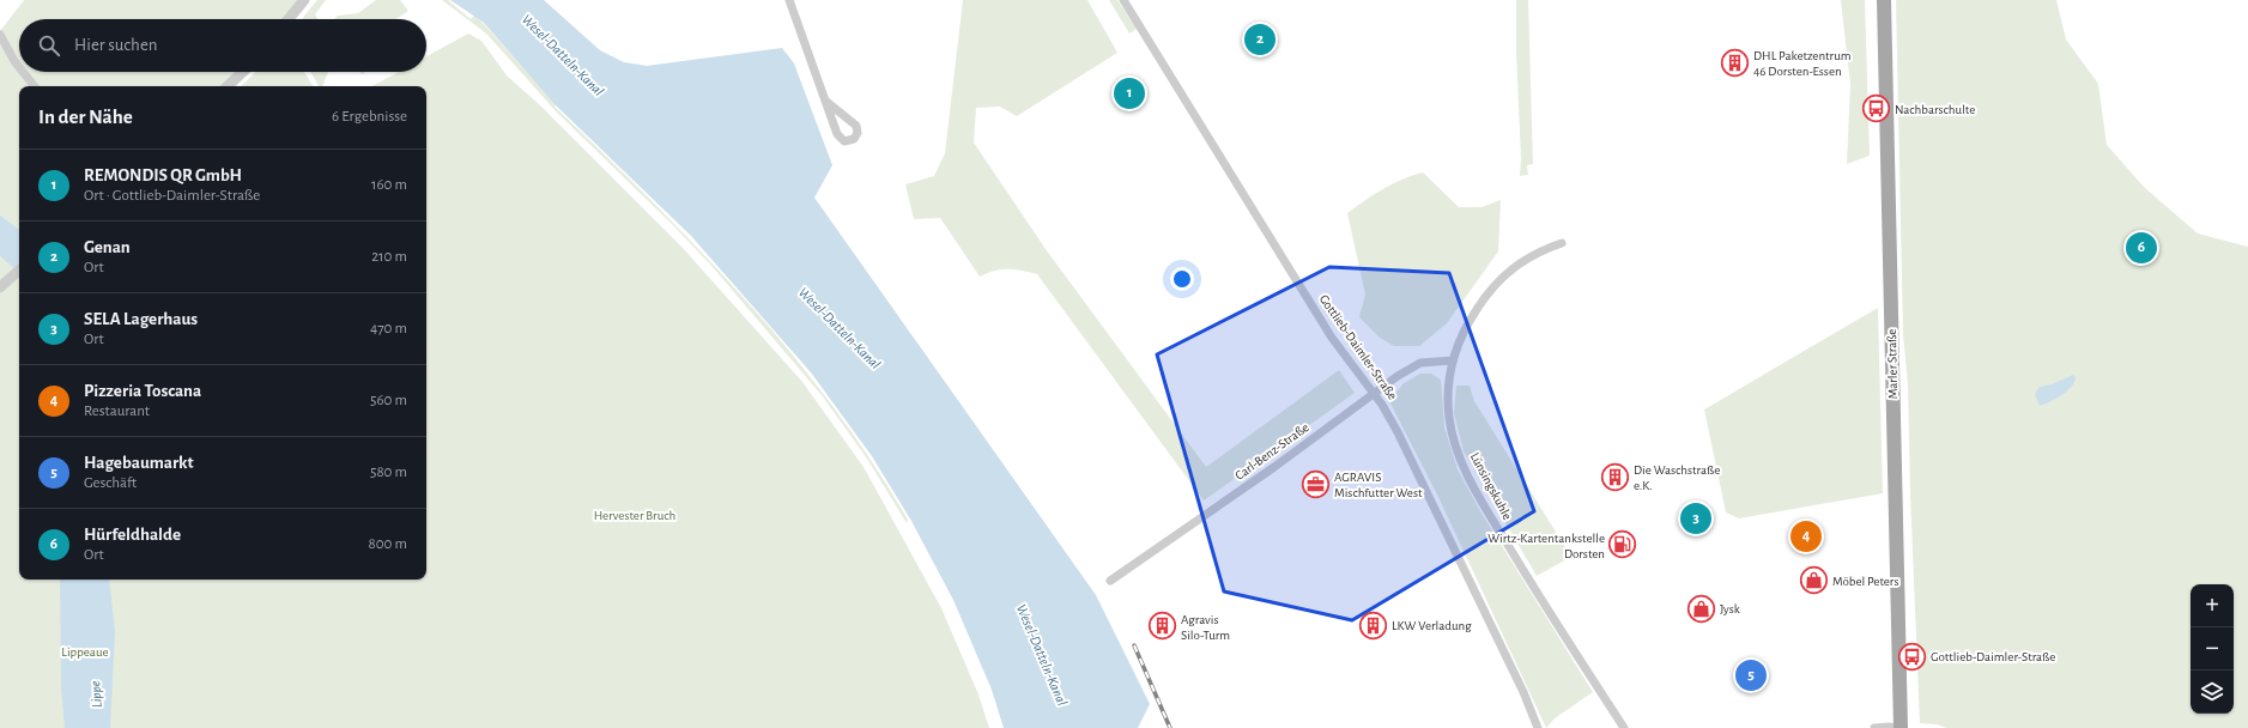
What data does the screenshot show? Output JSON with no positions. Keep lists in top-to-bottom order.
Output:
{
  "streets": {
    "main road": ["Marler Straße"],
    "street": ["Gottlieb-Daimler-Straße", "Carl-Benz-Straße", "Lünsingskuhle"]
  },
  "crossings": [
    ["Gottlieb-Daimler-Straße", "Carl-Benz-Straße"],
    ["Carl-Benz-Straße", "Lünsingskuhle"]
  ],
  "water": ["Wesel-Datteln-Kanal", "Lippe"],
  "parks": ["Hervester Bruch", "Lippeaue"],
  "places": {
    "building": [
      "DHL Paketzentrum 46 Dorsten-Essen",
      "Die Waschstraße e.K.",
      "LKW Verladung",
      "Agravis Silo-Turm"
    ],
    "bus stop": ["Nachbarschulte", "Gottlieb-Daimler-Straße"],
    "office": ["AGRAVIS Mischfutter West"],
    "fuel station": ["Wirtz-Kartentankstelle Dorsten"],
    "shop": ["Möbel Peters", "Jysk"]
  },
  "page": {
    "search": "Hier suchen",
    "pins": [
      "2",
      "1",
      "6",
      "3",
      "4",
      "5"
    ],
    "heading": ["In der Nähe", "6 Ergebnisse"],
    "list": [
      {
        "mark": "1",
        "name": "REMONDIS QR GmbH",
        "note": "Ort · Gottlieb-Daimler-Straße",
        "value": "160 m"
      },
      {
        "mark": "2",
        "name": "Genan",
        "note": "Ort",
        "value": "210 m"
      },
      {
        "mark": "3",
        "name": "SELA Lagerhaus",
        "note": "Ort",
        "value": "470 m"
      },
      {
        "mark": "4",
        "name": "Pizzeria Toscana",
        "note": "Restaurant",
        "value": "560 m"
      },
      {
        "mark": "5",
        "name": "Hagebaumarkt",
        "note": "Geschäft",
        "value": "580 m"
      },
      {
        "mark": "6",
        "name": "Hürfeldhalde",
        "note": "Ort",
        "value": "800 m"
      }
    ],
    "map_buttons": ["+", "−"]
  }
}
